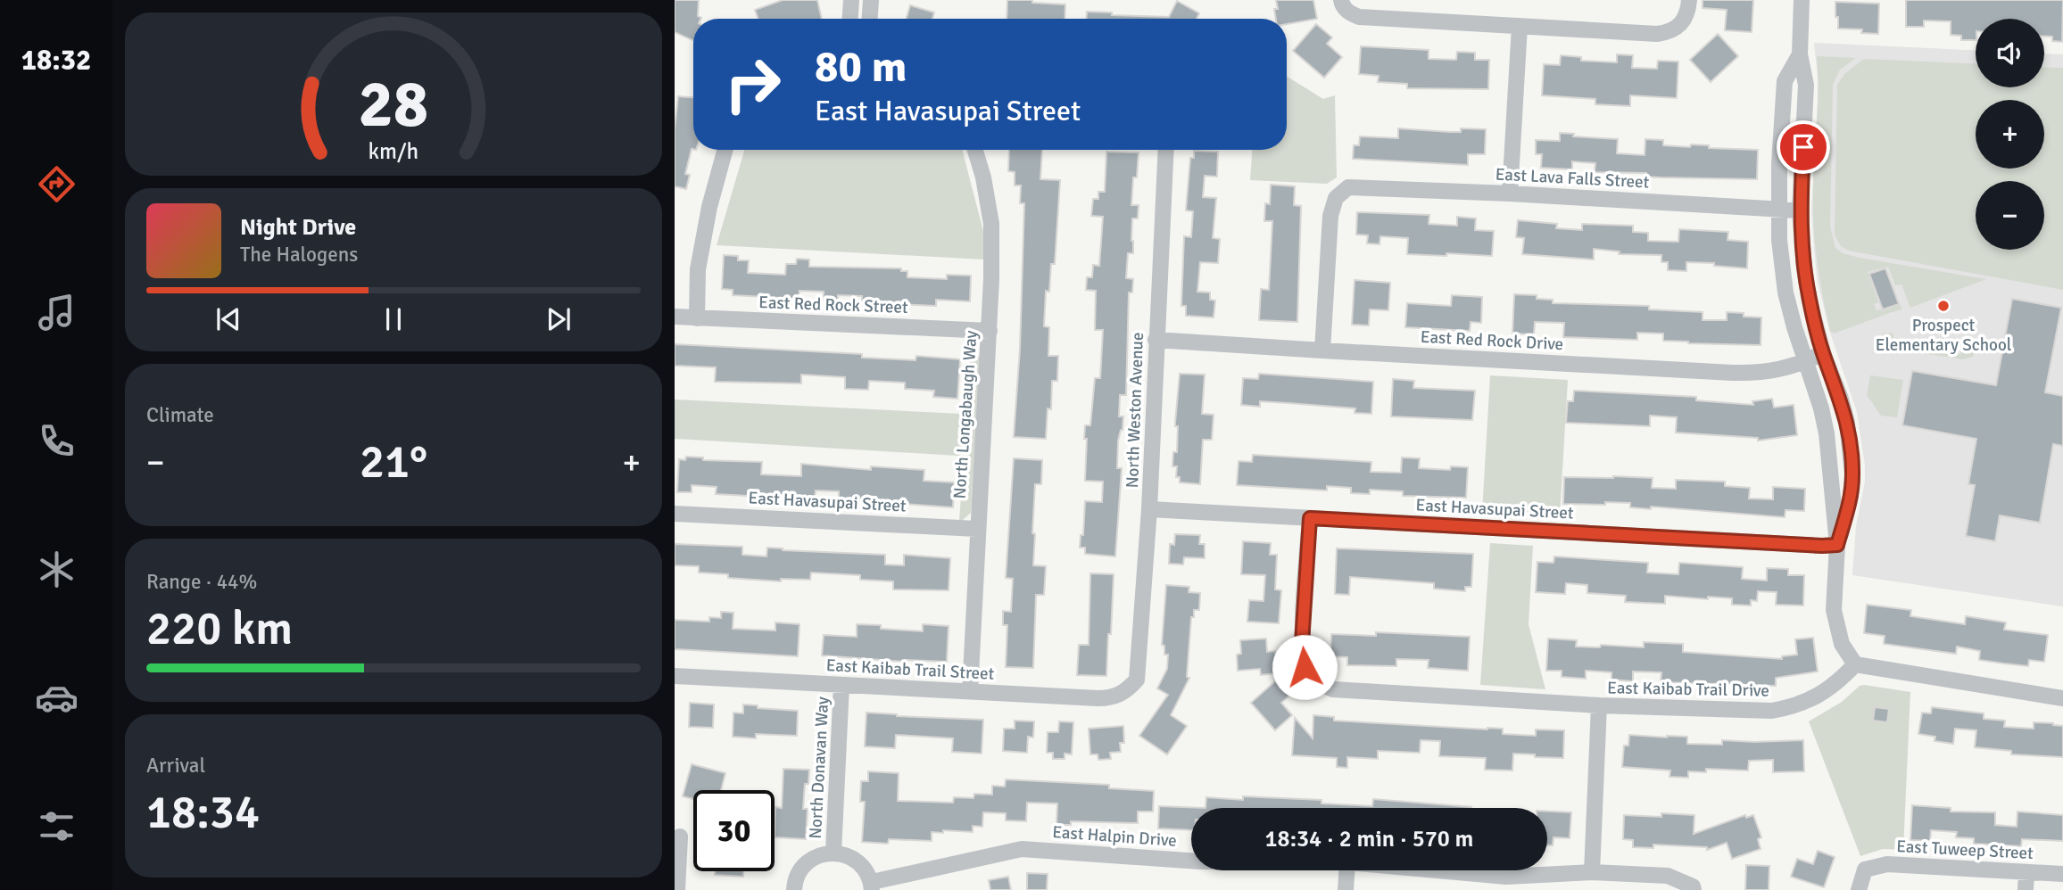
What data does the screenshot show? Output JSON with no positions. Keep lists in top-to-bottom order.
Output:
{
  "streets": {
    "street": [
      "East Lava Falls Street",
      "East Red Rock Street",
      "East Red Rock Drive",
      "North Weston Avenue",
      "North Longabaugh Way",
      "East Havasupai Street",
      "East Kaibab Trail Street",
      "East Kaibab Trail Drive",
      "North Donavan Way",
      "East Halpin Drive",
      "East Tuweep Street"
    ]
  },
  "crossings": [
    ["East Lava Falls Street", "East Red Rock Drive"],
    ["East Red Rock Street", "North Longabaugh Way"],
    ["East Red Rock Drive", "North Weston Avenue"],
    ["North Weston Avenue", "East Havasupai Street"],
    ["North Weston Avenue", "East Kaibab Trail Street"],
    ["North Longabaugh Way", "East Havasupai Street"],
    ["North Longabaugh Way", "East Kaibab Trail Street"],
    ["East Havasupai Street", "East Kaibab Trail Drive"],
    ["East Kaibab Trail Street", "North Donavan Way"]
  ],
  "places": ["Prospect Elementary School"],
  "page": {
    "tabs": "18:32",
    "map_buttons": ["+", "−"],
    "turn": ["80 m", "East Havasupai Street"],
    "song": ["Night Drive", "The Halogens"],
    "tile": [
      "Climate",
      ["Range · 44%", "220 km"],
      ["Arrival", "18:34"]
    ],
    "heat": ["−", "21°", "+"],
    "limit": "30",
    "trip": "18:34 · 2 min · 570 m",
    "gauge": ["28", "km/h"]
  }
}
